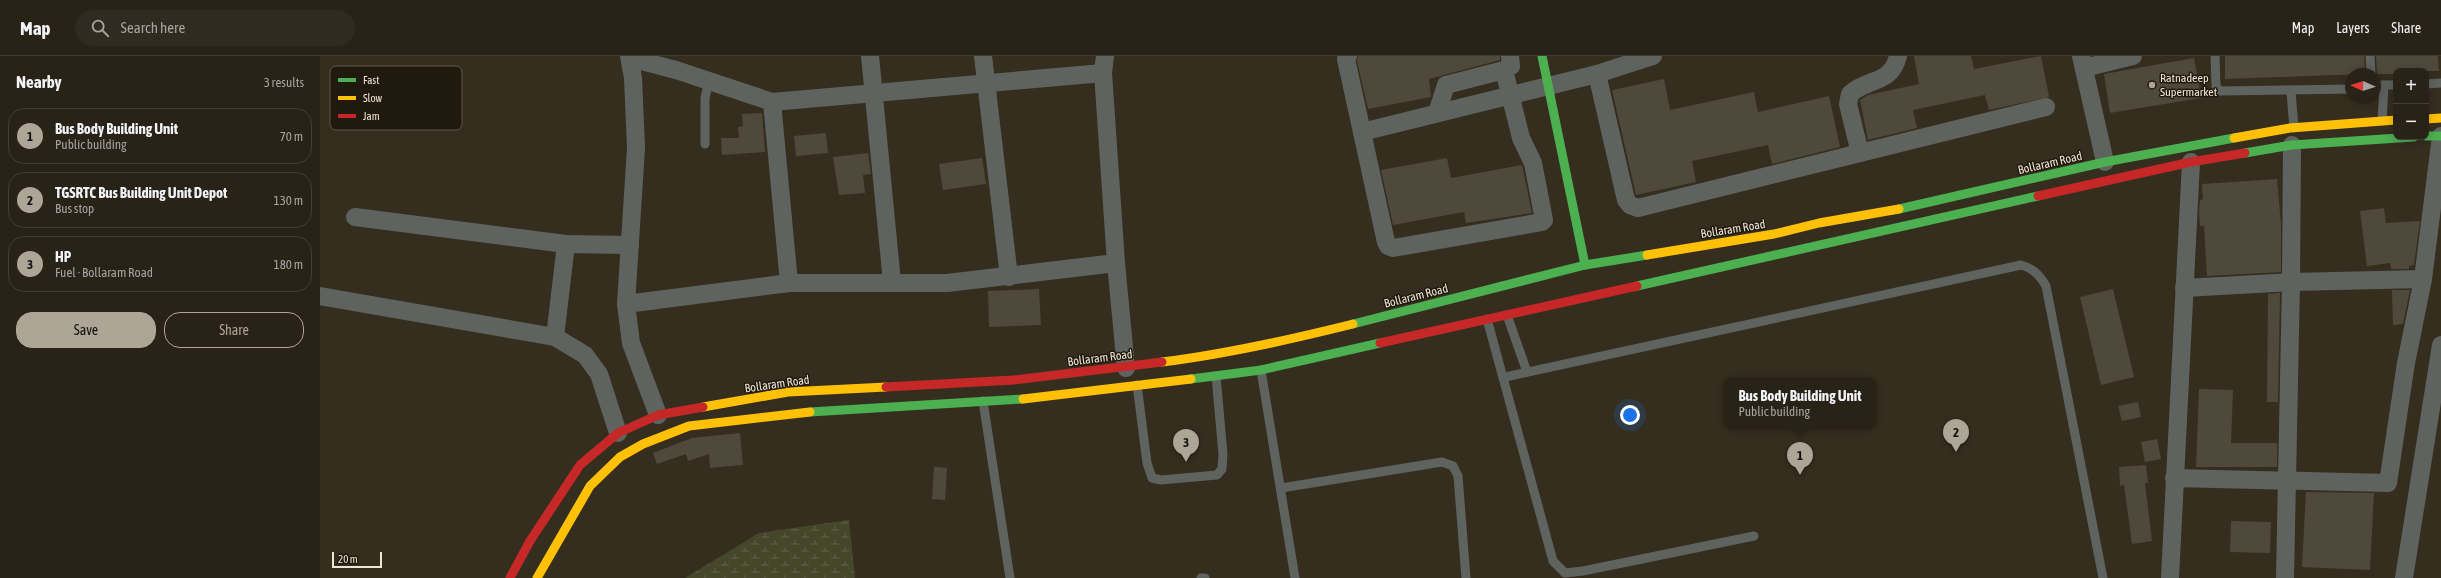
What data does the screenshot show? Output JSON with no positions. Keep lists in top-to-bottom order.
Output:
{
  "streets": {
    "main road": ["Bollaram Road"]
  },
  "places": ["Ratnadeep Supermarket"],
  "legend": ["Fast", "Slow", "Jam"],
  "scale_bar": "20 m",
  "north": "left",
  "page": {
    "header": "Map",
    "search": "Search here",
    "nav": ["Map", "Layers", "Share"],
    "heading": ["Nearby", "3 results"],
    "map_buttons": ["+", "−"],
    "list": [
      {
        "mark": "1",
        "name": "Bus Body Building Unit",
        "note": "Public building",
        "value": "70 m"
      },
      {
        "mark": "2",
        "name": "TGSRTC Bus Building Unit Depot",
        "note": "Bus stop",
        "value": "130 m"
      },
      {
        "mark": "3",
        "name": "HP",
        "note": "Fuel · Bollaram Road",
        "value": "180 m"
      }
    ],
    "buttons": ["Save", "Share"],
    "popup": ["Bus Body Building Unit", "Public building"],
    "pins": ["2", "3", "1"],
    "scale": "20 m"
  }
}
